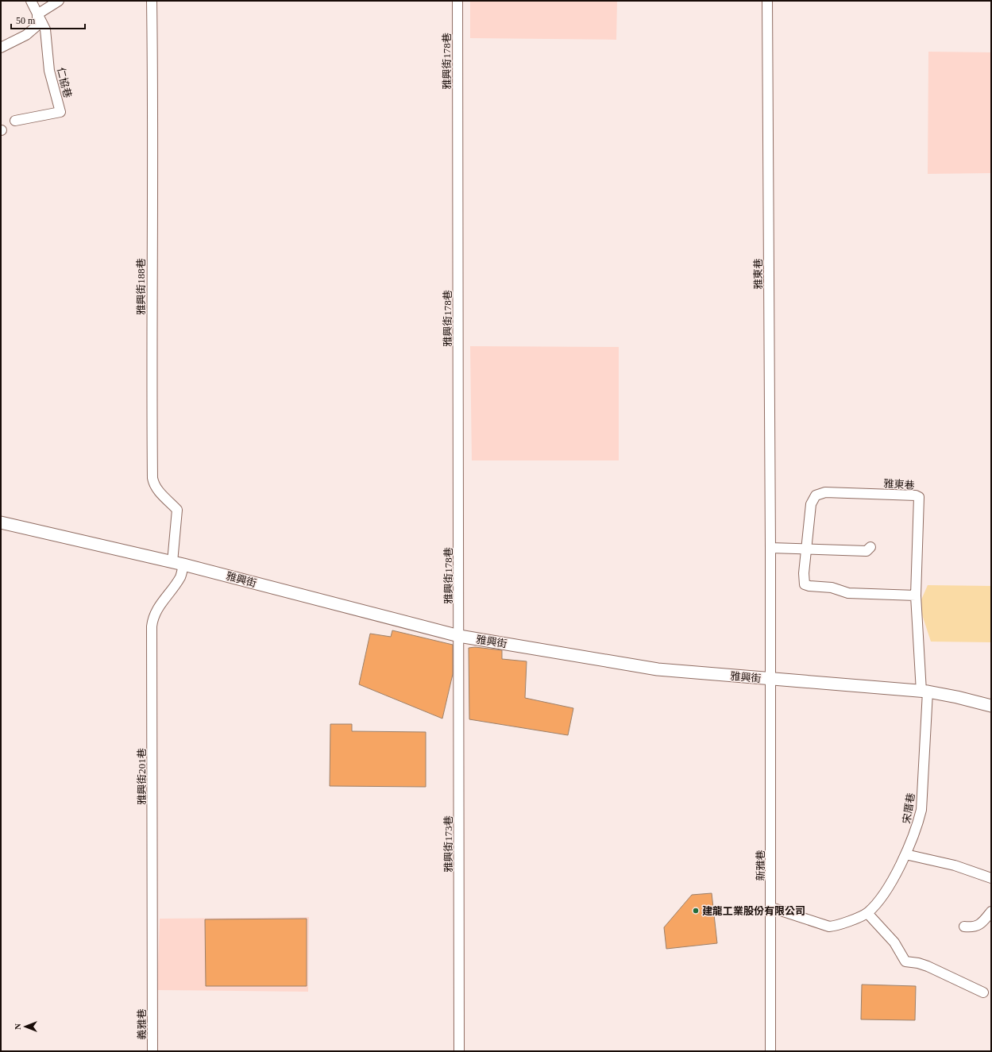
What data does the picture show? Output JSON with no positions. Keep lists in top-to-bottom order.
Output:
{
  "streets": {
    "street": [
      "雅興街178巷",
      "仁協巷",
      "雅東巷",
      "雅興街188巷",
      "雅興街",
      "雅興街201巷",
      "宋厝巷",
      "雅興街173巷",
      "新雅巷",
      "義雅巷"
    ]
  },
  "crossings": [
    ["雅興街178巷", "雅興街"],
    ["雅興街178巷", "雅興街173巷"],
    ["雅東巷", "雅興街"],
    ["雅東巷", "宋厝巷"],
    ["雅東巷", "新雅巷"],
    ["雅興街188巷", "雅興街"],
    ["雅興街188巷", "雅興街201巷"],
    ["雅興街", "雅興街201巷"],
    ["雅興街", "宋厝巷"],
    ["雅興街", "雅興街173巷"],
    ["雅興街", "新雅巷"],
    ["雅興街201巷", "義雅巷"],
    ["宋厝巷", "新雅巷"]
  ],
  "places": ["建龍工業股份有限公司"],
  "scale_bar": "50 m",
  "north": "left"
}
